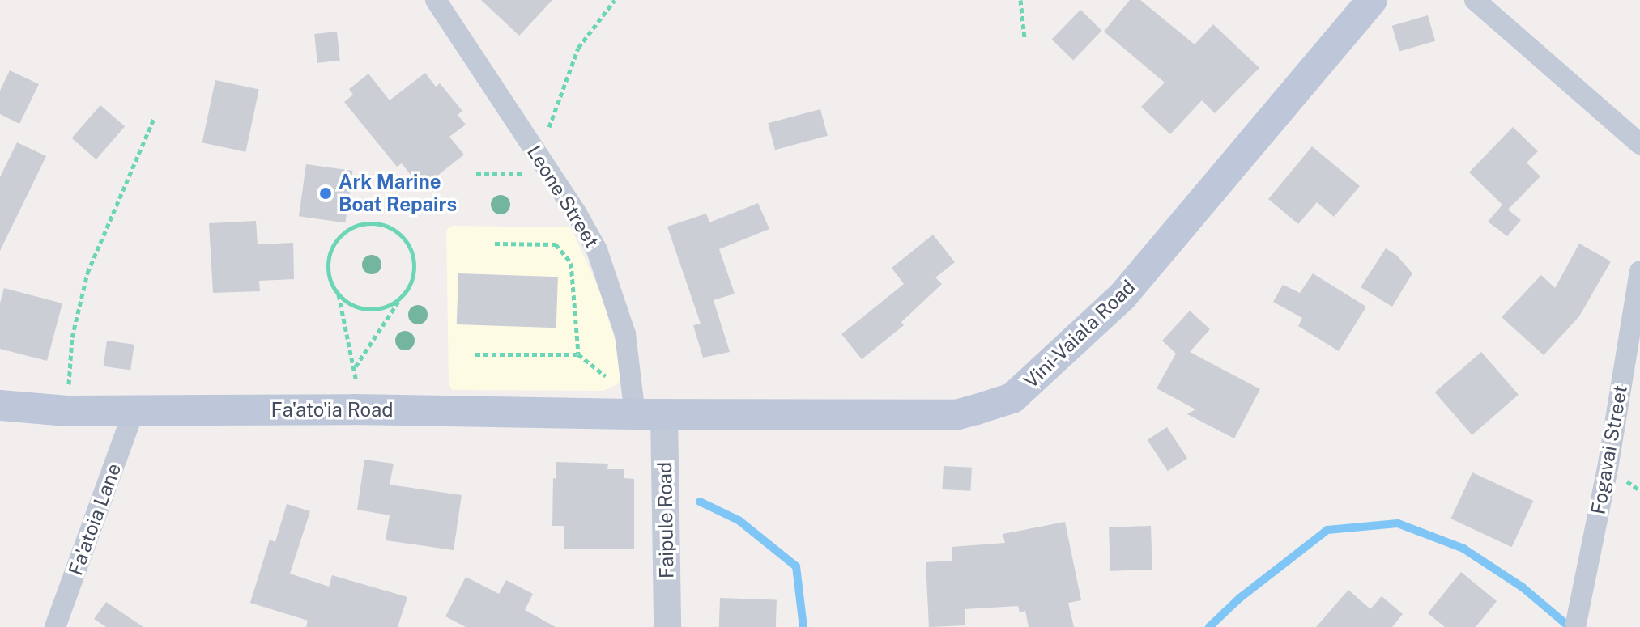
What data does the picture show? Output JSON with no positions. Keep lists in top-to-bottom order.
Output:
{
  "streets": {
    "main road": ["Vini-Vaiala Road", "Fa'ato'ia Road"],
    "street": [
      "Leone Street",
      "Fogavai Street",
      "Fa'atoia Lane",
      "Faipule Road"
    ]
  },
  "crossings": [
    ["Leone Street", "Vini-Vaiala Road"],
    ["Leone Street", "Fa'ato'ia Road"],
    ["Leone Street", "Faipule Road"],
    ["Vini-Vaiala Road", "Fa'ato'ia Road"],
    ["Vini-Vaiala Road", "Faipule Road"],
    ["Fa'ato'ia Road", "Fa'atoia Lane"],
    ["Fa'ato'ia Road", "Faipule Road"]
  ],
  "places": ["Ark Marine Boat Repairs"]
}
